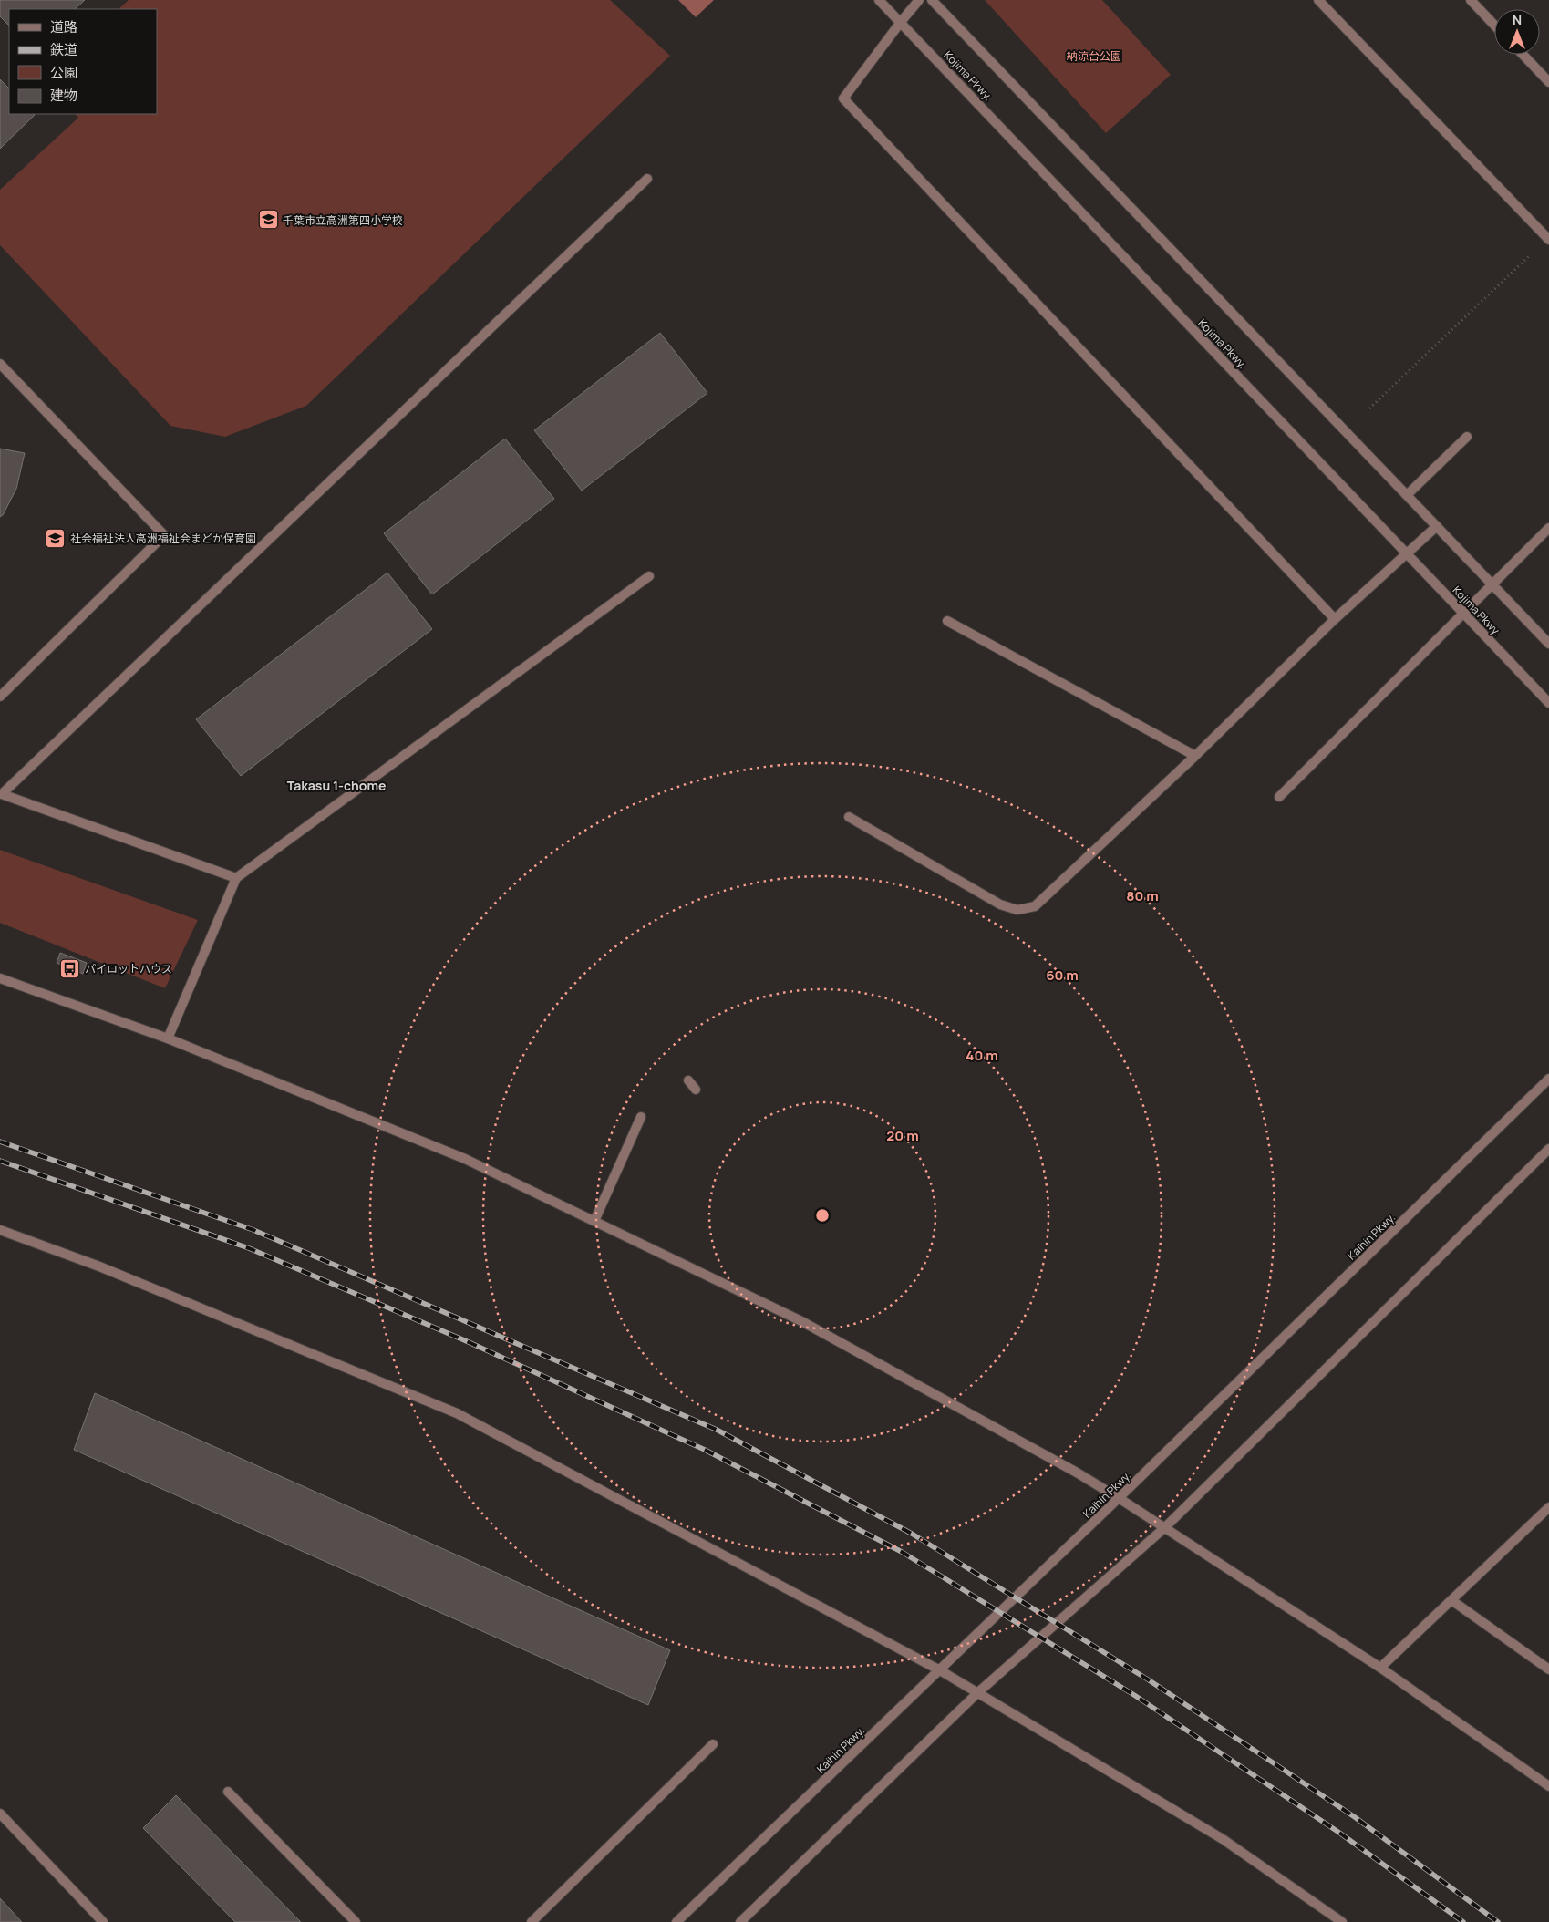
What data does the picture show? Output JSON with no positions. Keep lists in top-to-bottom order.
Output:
{
  "streets": {
    "street": ["Kojima Pkwy.", "Kaihin Pkwy."]
  },
  "districts": ["Takasu 1-chome"],
  "parks": ["納涼台公園"],
  "places": {
    "school or university": ["千葉市立高洲第四小学校", "社会福祉法人高洲福祉会まどか保育園"],
    "bus stop": ["パイロットハウス"]
  },
  "legend": [
    "道路",
    "鉄道",
    "公園",
    "建物"
  ],
  "north": "top",
  "rings": [
    "80 m",
    "60 m",
    "40 m",
    "20 m"
  ]
}
